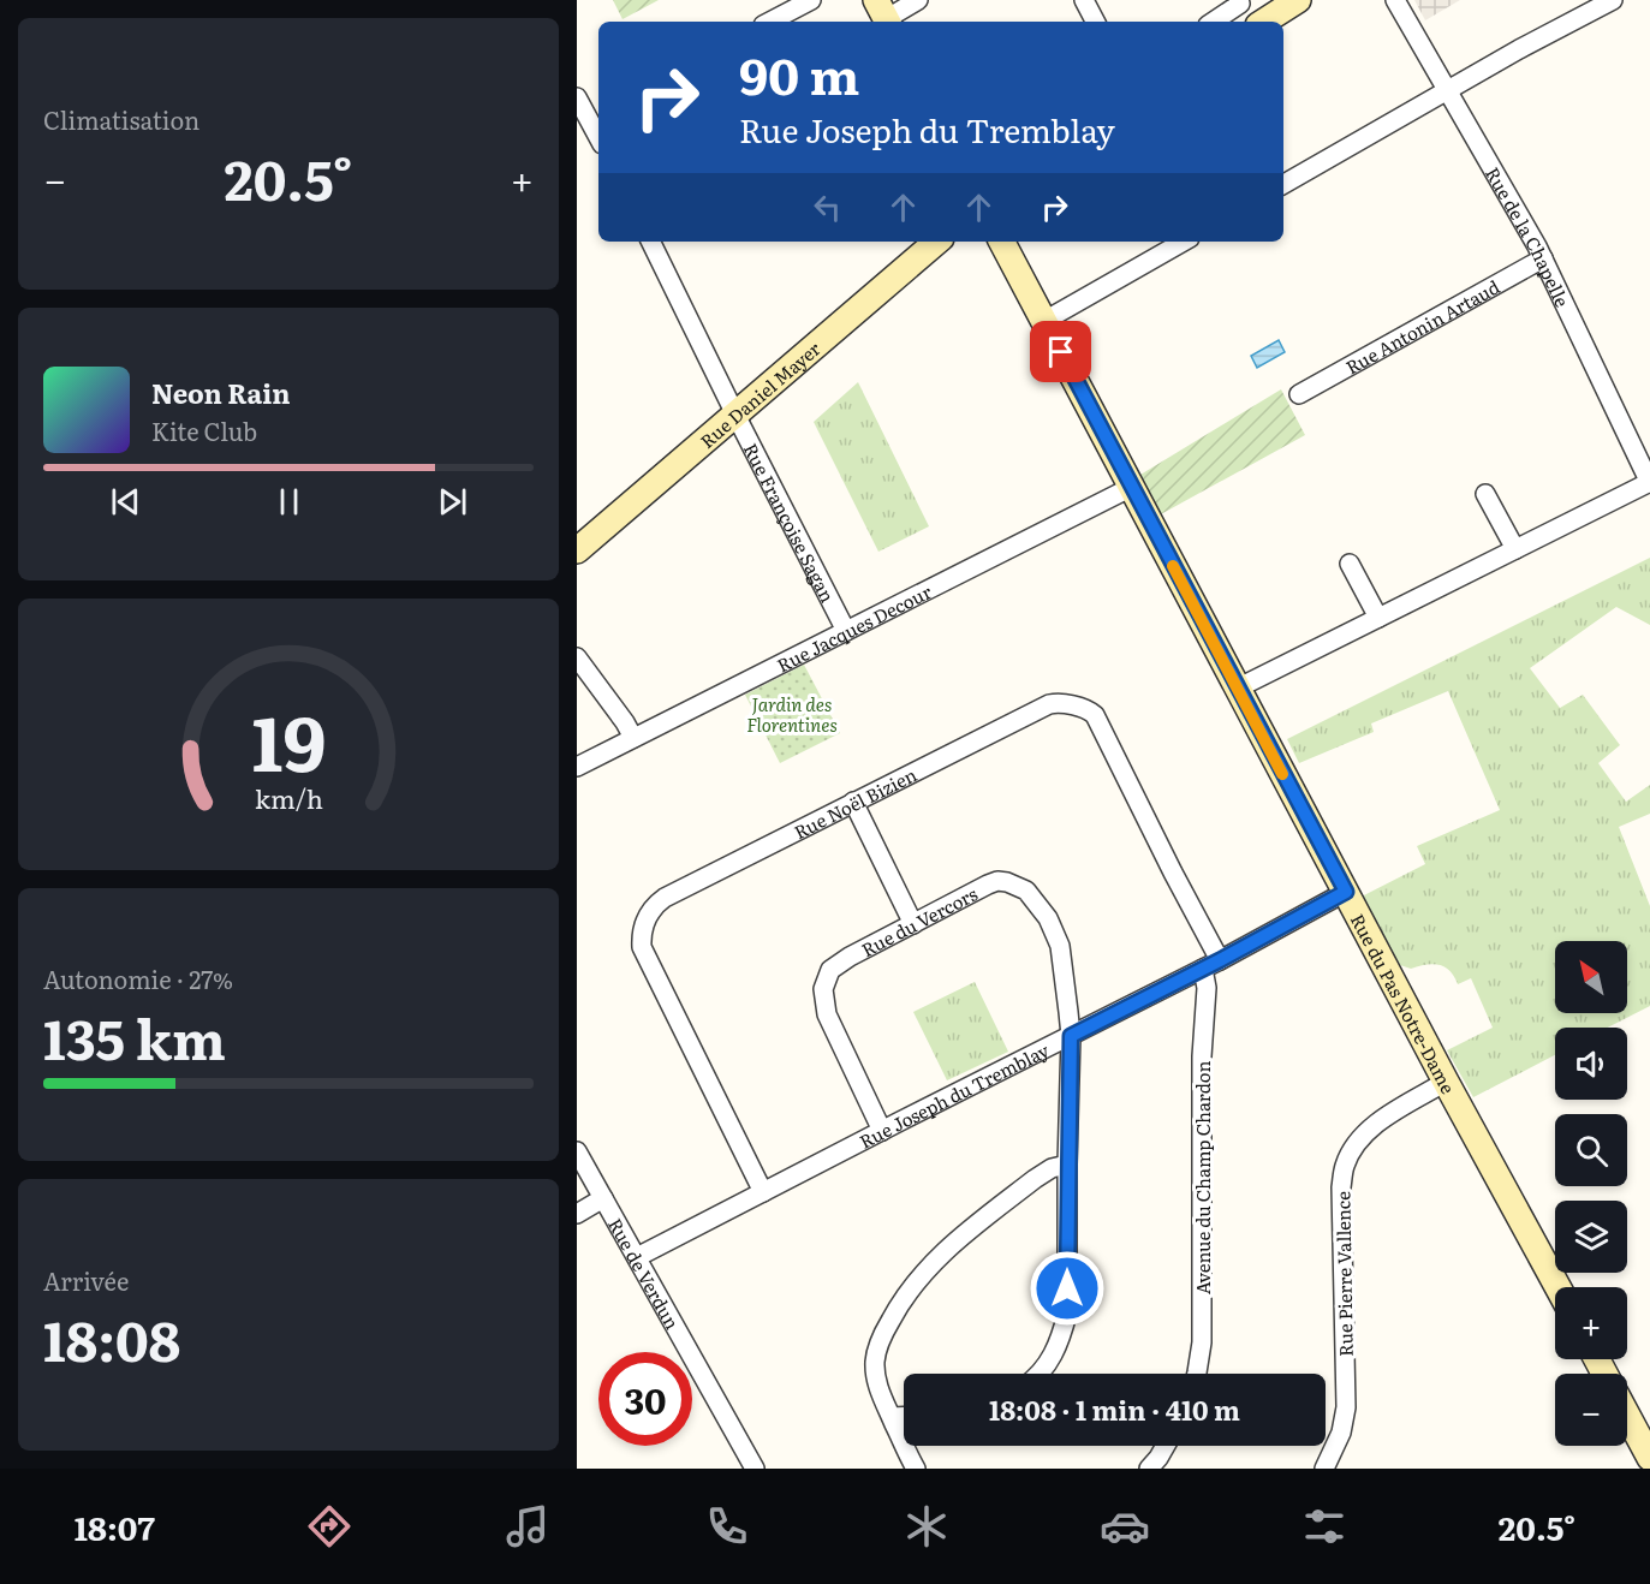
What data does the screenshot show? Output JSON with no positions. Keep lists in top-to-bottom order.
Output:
{
  "streets": {
    "street": [
      "Rue de la Chapelle",
      "Rue Antonin Artaud",
      "Rue Daniel Mayer",
      "Rue Françoise Sagan",
      "Rue Jacques Decour",
      "Rue Noël Bizien",
      "Rue du Vercors",
      "Rue du Pas Notre-Dame",
      "Rue Joseph du Tremblay",
      "Avenue du Champ Chardon",
      "Rue de Verdun",
      "Rue Pierre Vallence"
    ]
  },
  "crossings": [
    ["Rue de la Chapelle", "Rue Antonin Artaud"],
    ["Rue Daniel Mayer", "Rue Françoise Sagan"],
    ["Rue Françoise Sagan", "Rue Jacques Decour"],
    ["Rue Jacques Decour", "Rue du Pas Notre-Dame"],
    ["Rue Noël Bizien", "Rue Joseph du Tremblay"],
    ["Rue du Vercors", "Rue Joseph du Tremblay"],
    ["Rue du Pas Notre-Dame", "Rue Joseph du Tremblay"],
    ["Rue du Pas Notre-Dame", "Rue Pierre Vallence"],
    ["Rue Joseph du Tremblay", "Avenue du Champ Chardon"],
    ["Rue Joseph du Tremblay", "Rue de Verdun"]
  ],
  "parks": ["Jardin des Florentines"],
  "north": "top left",
  "page": {
    "tile": [
      "Climatisation",
      ["Autonomie · 27%", "135 km"],
      ["Arrivée", "18:08"]
    ],
    "turn": ["90 m", "Rue Joseph du Tremblay"],
    "heat": ["−", "20.5°", "+"],
    "song": ["Neon Rain", "Kite Club"],
    "map_buttons": ["+", "−"],
    "limit": "30",
    "trip": "18:08 · 1 min · 410 m",
    "tabs": ["18:07", "20.5°"],
    "gauge": ["19", "km/h"]
  }
}
